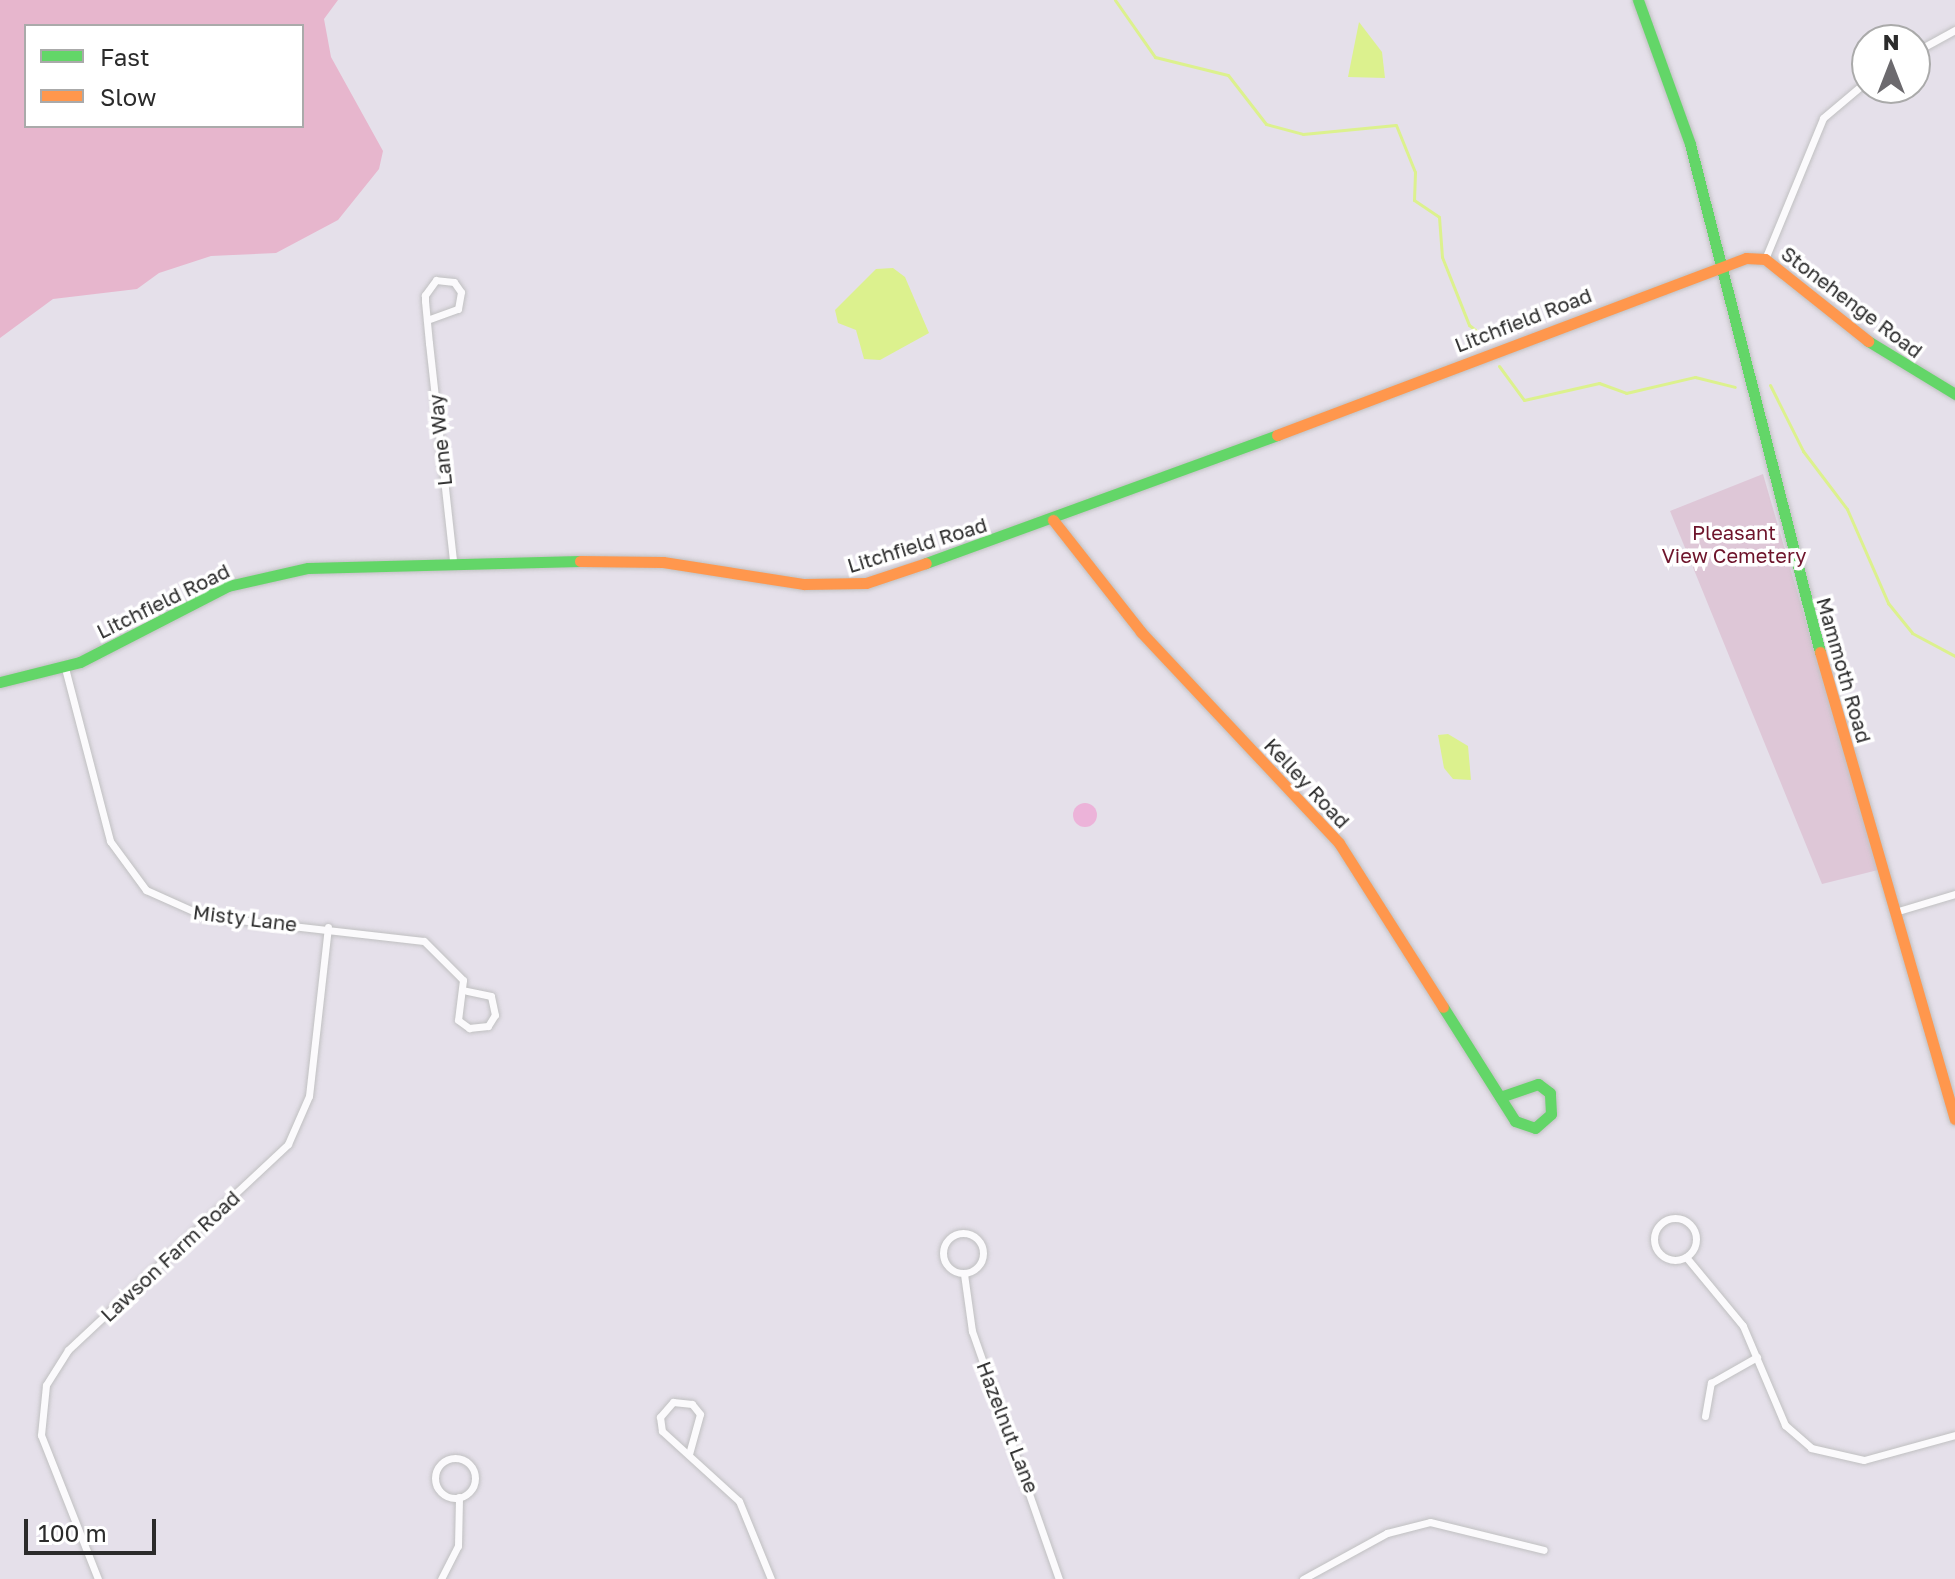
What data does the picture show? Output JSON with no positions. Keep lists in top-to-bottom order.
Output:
{
  "streets": {
    "street": [
      "Stonehenge Road",
      "Litchfield Road",
      "Lane Way",
      "Mammoth Road",
      "Kelley Road",
      "Misty Lane",
      "Lawson Farm Road",
      "Hazelnut Lane"
    ]
  },
  "crossings": [
    ["Stonehenge Road", "Litchfield Road"],
    ["Stonehenge Road", "Mammoth Road"],
    ["Litchfield Road", "Lane Way"],
    ["Litchfield Road", "Mammoth Road"],
    ["Litchfield Road", "Kelley Road"],
    ["Litchfield Road", "Misty Lane"],
    ["Misty Lane", "Lawson Farm Road"]
  ],
  "parks": ["Pleasant View Cemetery"],
  "legend": ["Fast", "Slow"],
  "scale_bar": "100 m",
  "north": "top"
}
